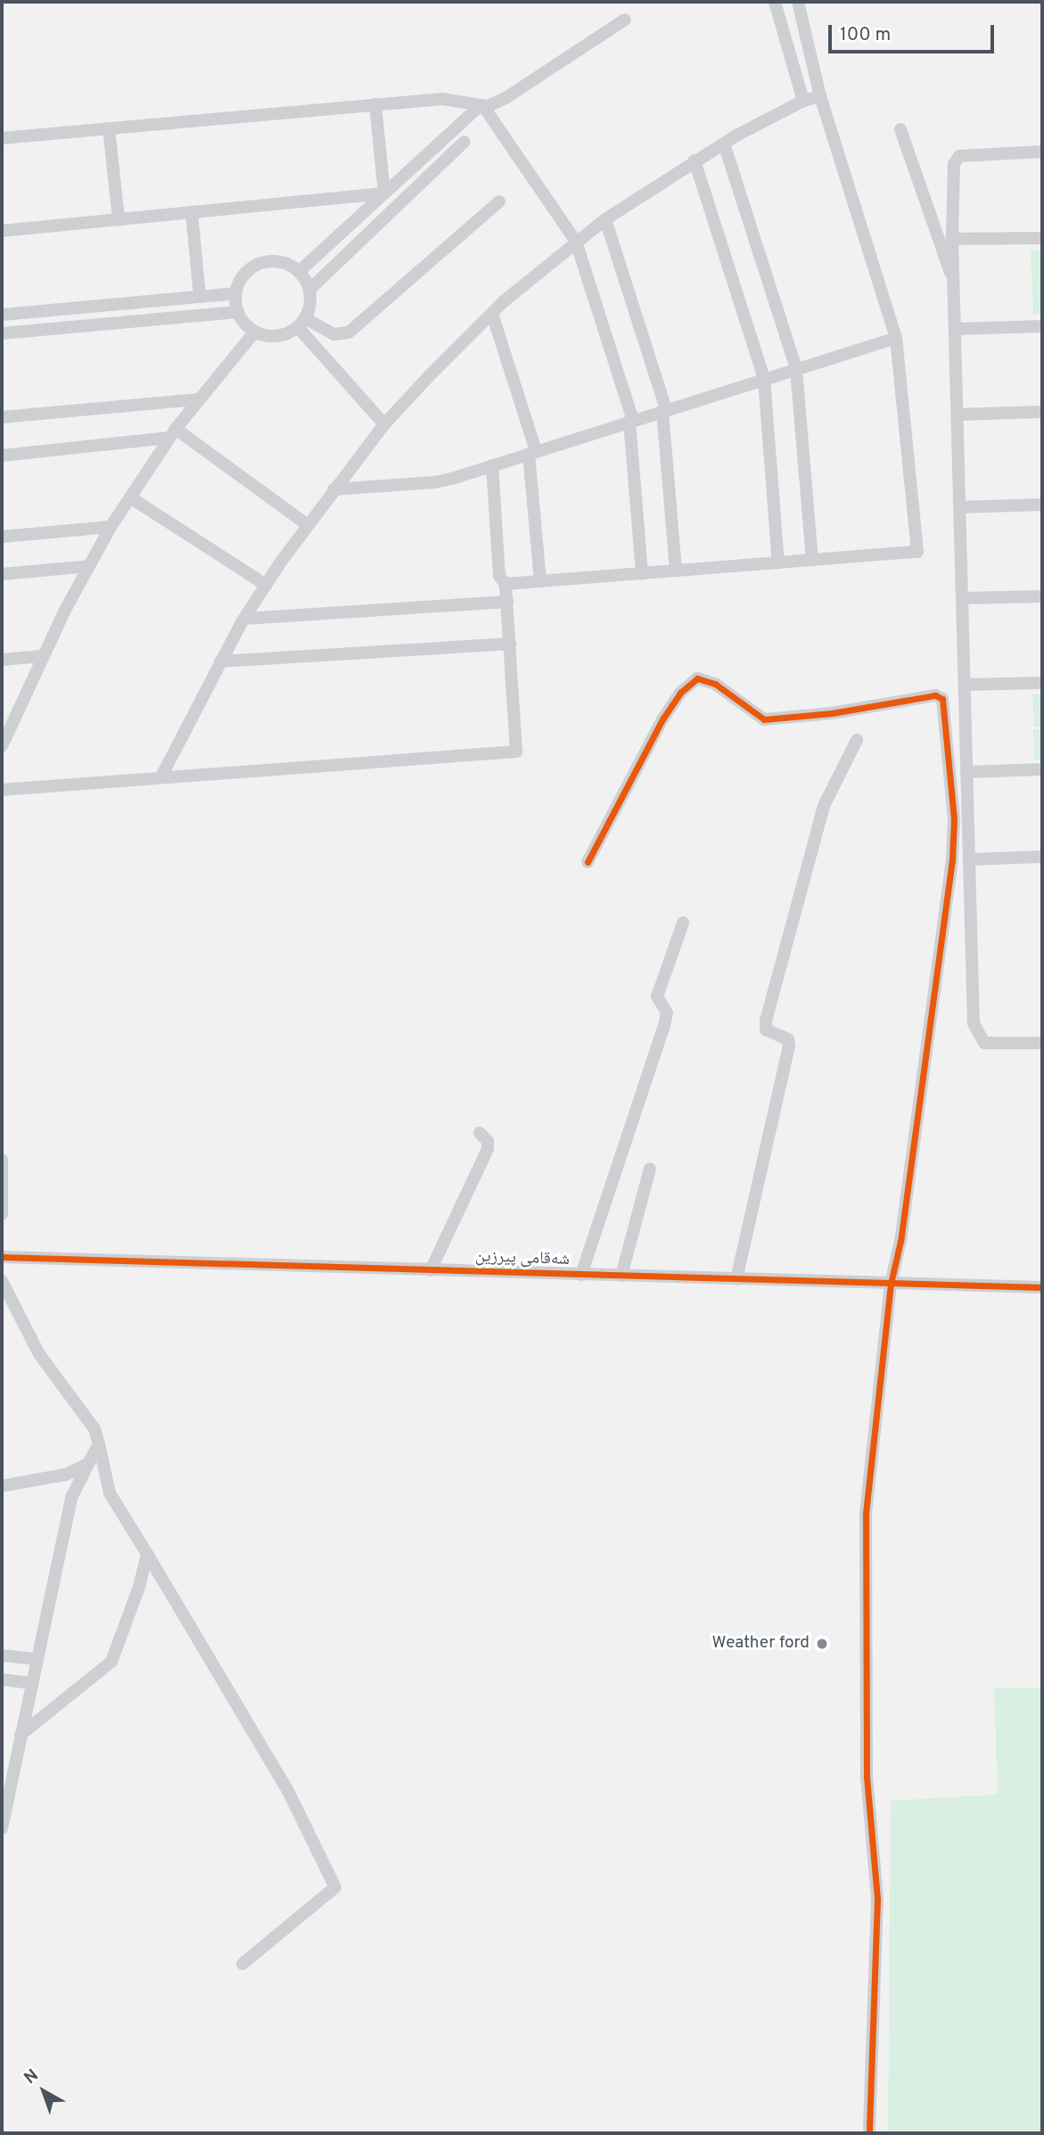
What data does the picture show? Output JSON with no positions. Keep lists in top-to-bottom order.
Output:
{
  "streets": {
    "street": ["شەقامی پیرزین"]
  },
  "places": ["Weather ford"],
  "scale_bar": "100 m",
  "north": "top left"
}
